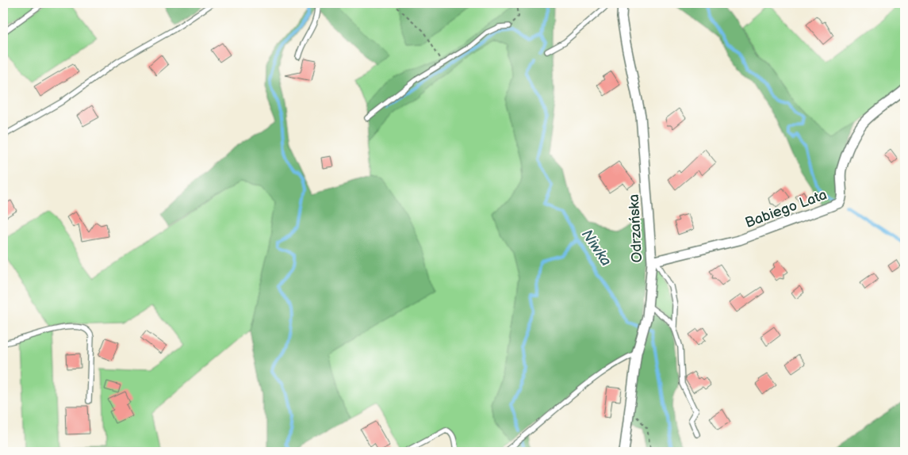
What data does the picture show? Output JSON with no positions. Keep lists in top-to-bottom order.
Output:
{
  "streets": {
    "street": ["Babiego Lata", "Odrzańska"]
  },
  "crossings": [
    ["Babiego Lata", "Odrzańska"]
  ],
  "water": ["Niwka"]
}
